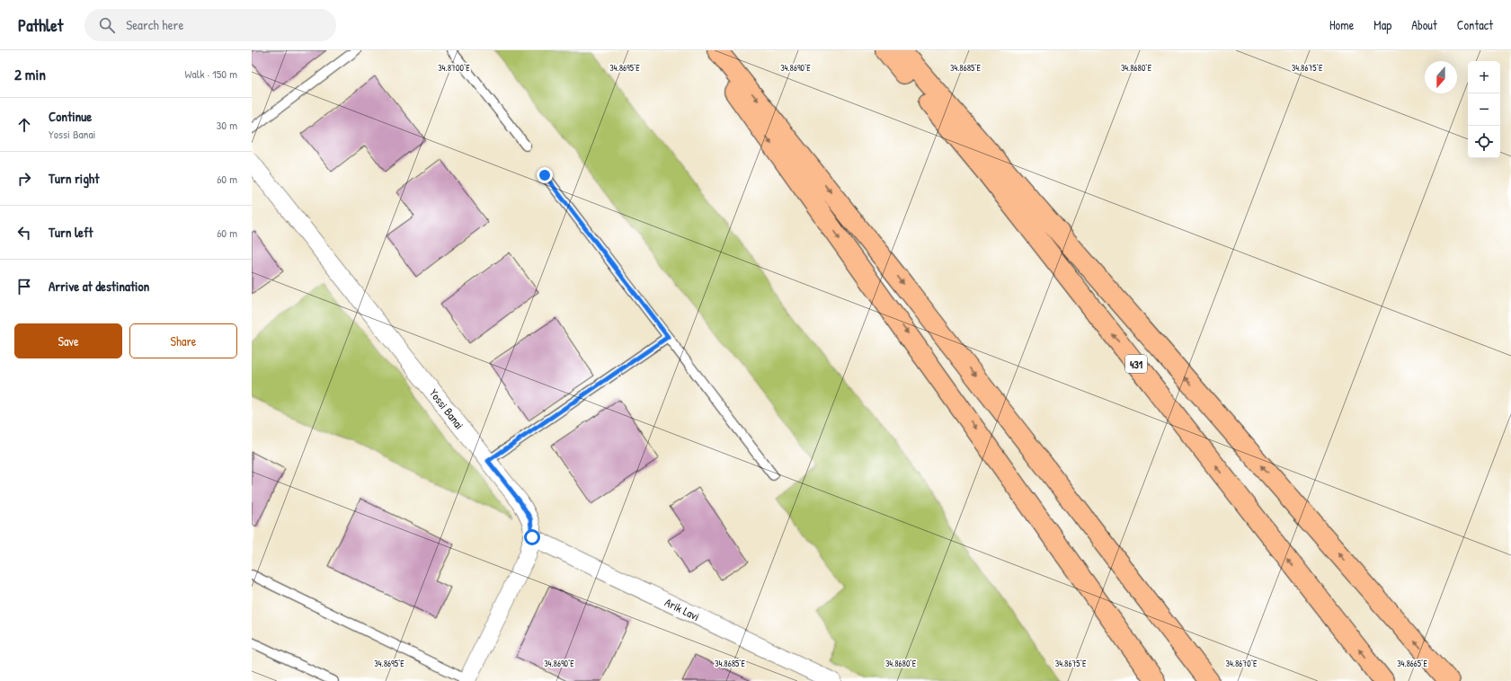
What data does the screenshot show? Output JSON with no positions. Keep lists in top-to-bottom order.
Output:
{
  "streets": {
    "highway": ["431"],
    "street": ["Yossi Banai", "Arik Lavi"]
  },
  "crossings": [
    ["Yossi Banai", "Arik Lavi"]
  ],
  "north": "bottom",
  "page": {
    "header": "Pathlet",
    "search": "Search here",
    "nav": [
      "Home",
      "Map",
      "About",
      "Contact"
    ],
    "heading": ["2 min", "Walk · 150 m"],
    "map_buttons": ["+", "−"],
    "list": [
      ["Continue", "Yossi Banai", "30 m"],
      ["Turn right", "60 m"],
      ["Turn left", "60 m"],
      "Arrive at destination"
    ],
    "buttons": ["Save", "Share"]
  },
  "coordinates": [
    "34.8700°E",
    "34.8695°E",
    "34.8690°E",
    "34.8685°E",
    "34.8680°E",
    "34.8675°E",
    "34.8670°E",
    "34.8665°E"
  ]
}
